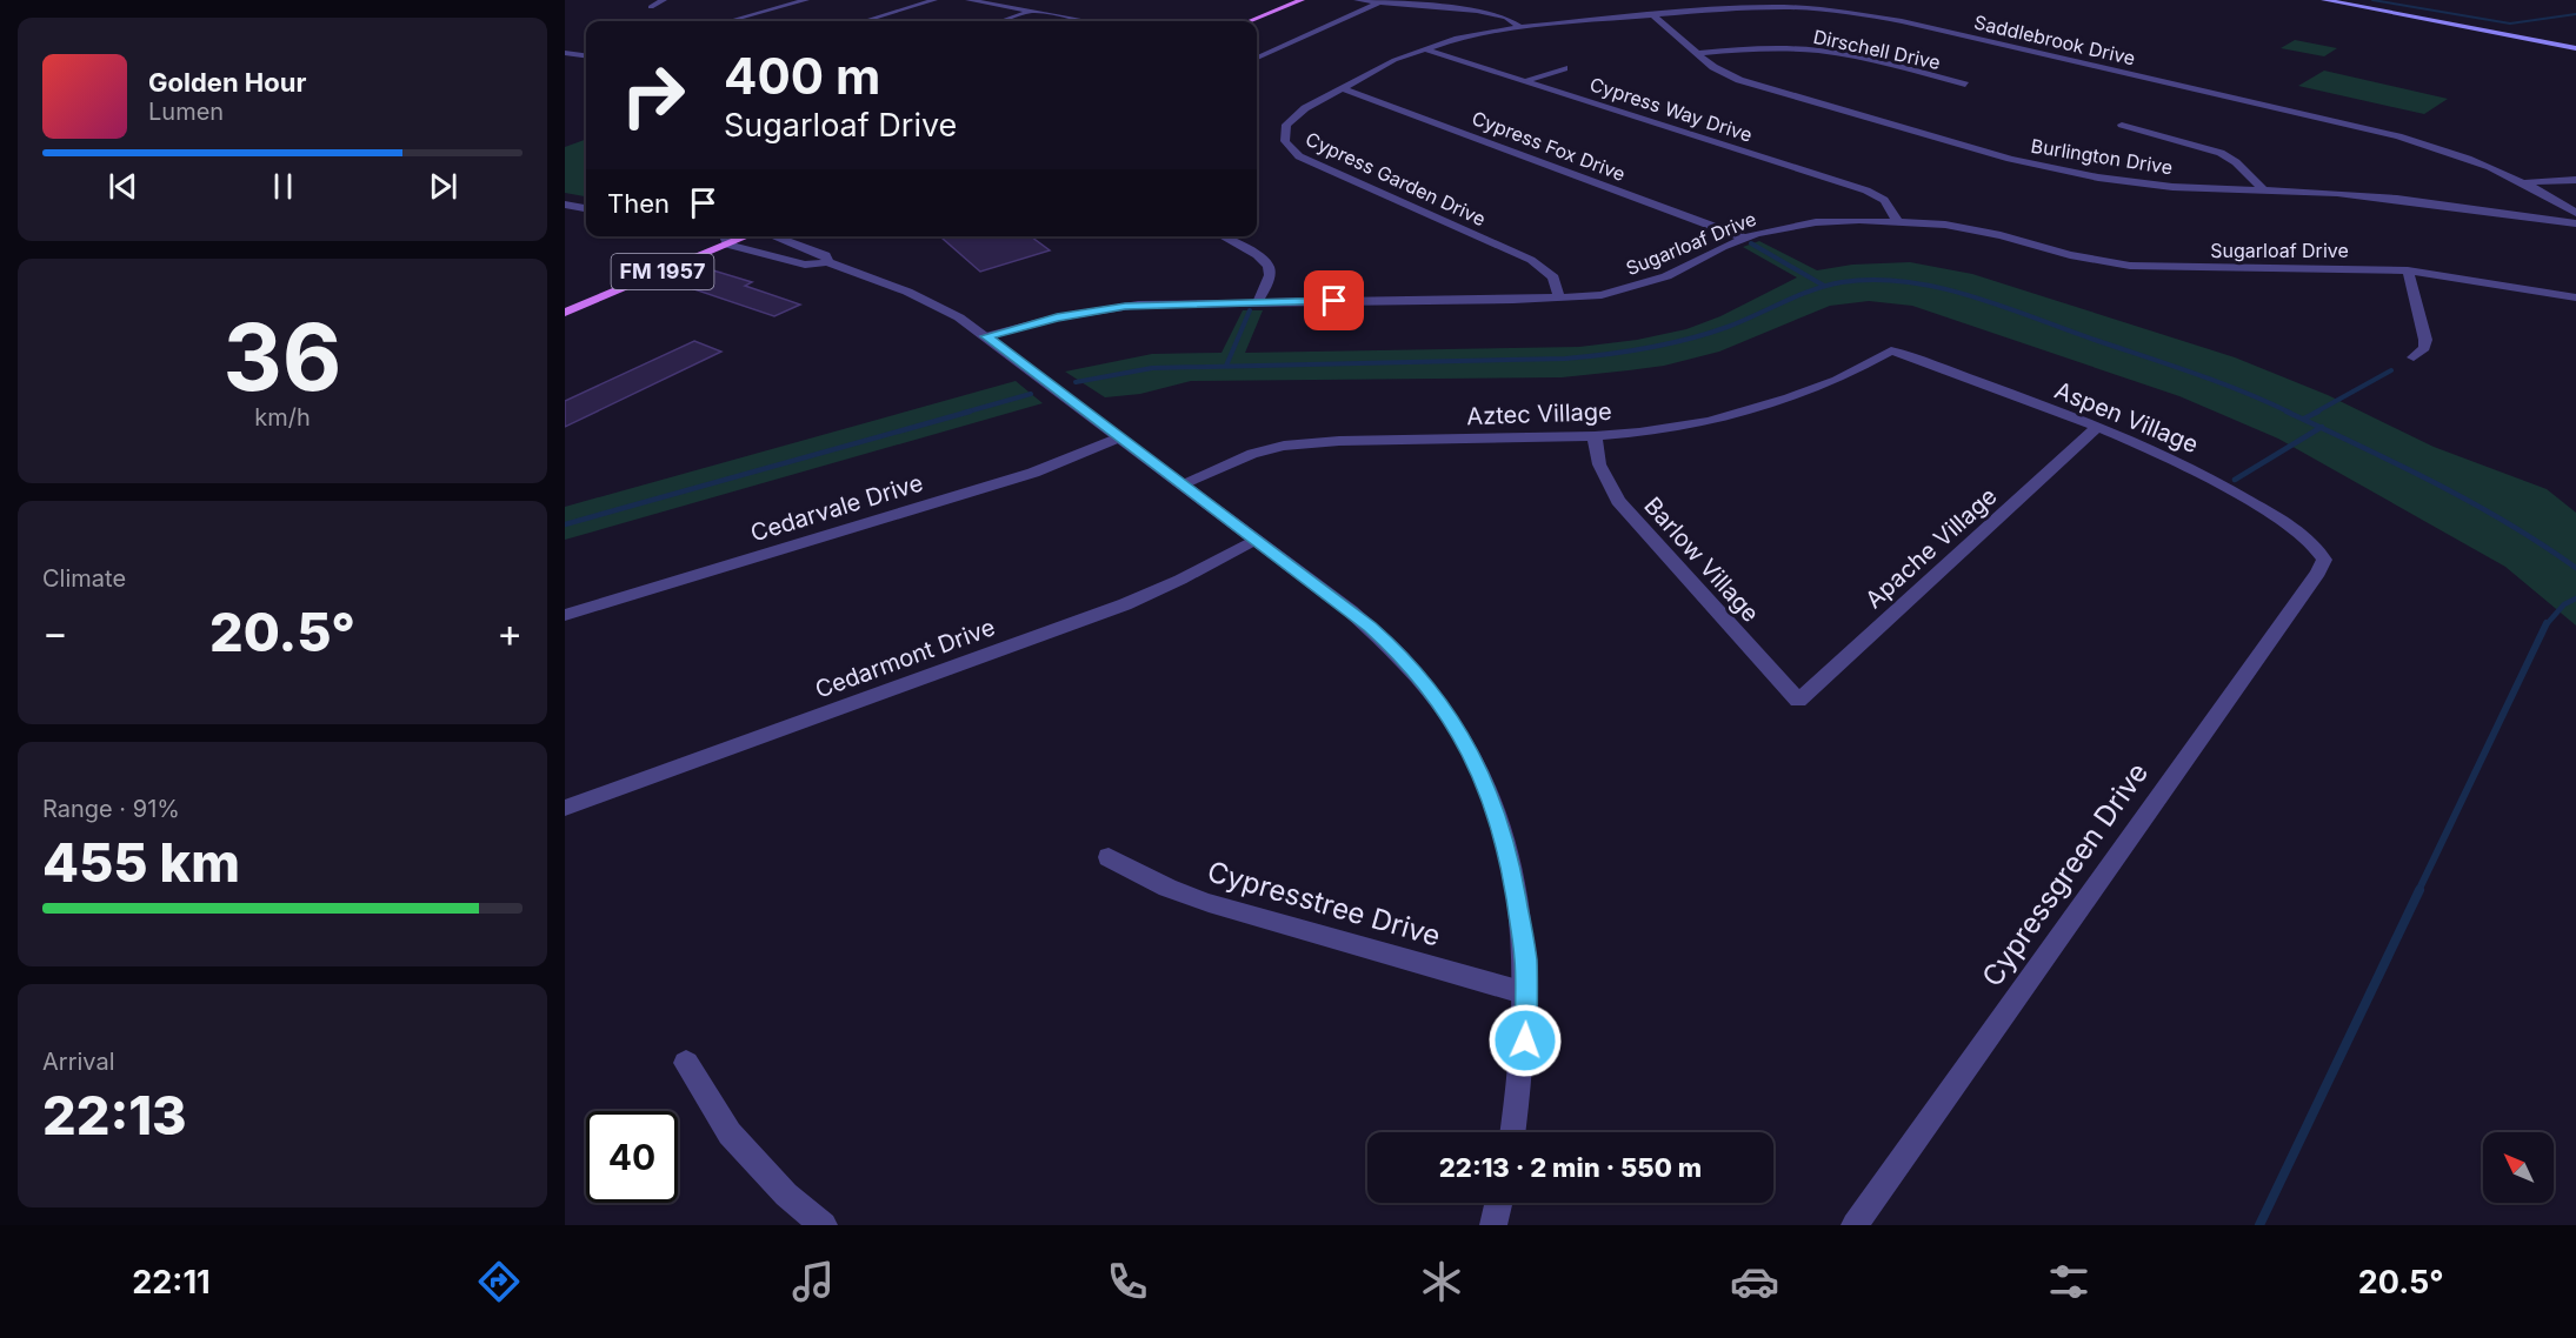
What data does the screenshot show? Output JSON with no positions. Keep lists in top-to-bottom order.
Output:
{
  "streets": {
    "main road": ["FM 1957"],
    "street": [
      "Saddlebrook Drive",
      "Dirschell Drive",
      "Cypress Way Drive",
      "Cypress Fox Drive",
      "Burlington Drive",
      "Cypress Garden Drive",
      "Sugarloaf Drive",
      "Aztec Village",
      "Aspen Village",
      "Cedarvale Drive",
      "Apache Village",
      "Barlow Village",
      "Cedarmont Drive",
      "Cypressgreen Drive",
      "Cypresstree Drive"
    ]
  },
  "crossings": [
    ["Saddlebrook Drive", "Cypress Way Drive"],
    ["Saddlebrook Drive", "Burlington Drive"],
    ["Saddlebrook Drive", "Cypress Garden Drive"],
    ["Dirschell Drive", "Burlington Drive"],
    ["Cypress Way Drive", "Cypress Garden Drive"],
    ["Cypress Way Drive", "Sugarloaf Drive"],
    ["Cypress Fox Drive", "Cypress Garden Drive"],
    ["Cypress Fox Drive", "Sugarloaf Drive"],
    ["Cypress Garden Drive", "Sugarloaf Drive"],
    ["Aztec Village", "Aspen Village"],
    ["Aztec Village", "Barlow Village"],
    ["Aspen Village", "Apache Village"],
    ["Aspen Village", "Cypressgreen Drive"],
    ["Apache Village", "Barlow Village"]
  ],
  "north": "top left",
  "page": {
    "turn": ["400 m", "Sugarloaf Drive"],
    "song": ["Golden Hour", "Lumen"],
    "then": "Then",
    "tile": [
      ["36", "km/h"],
      "Climate",
      ["Range · 91%", "455 km"],
      ["Arrival", "22:13"]
    ],
    "heat": ["−", "20.5°", "+"],
    "limit": "40",
    "trip": "22:13 · 2 min · 550 m",
    "tabs": ["22:11", "20.5°"]
  }
}
